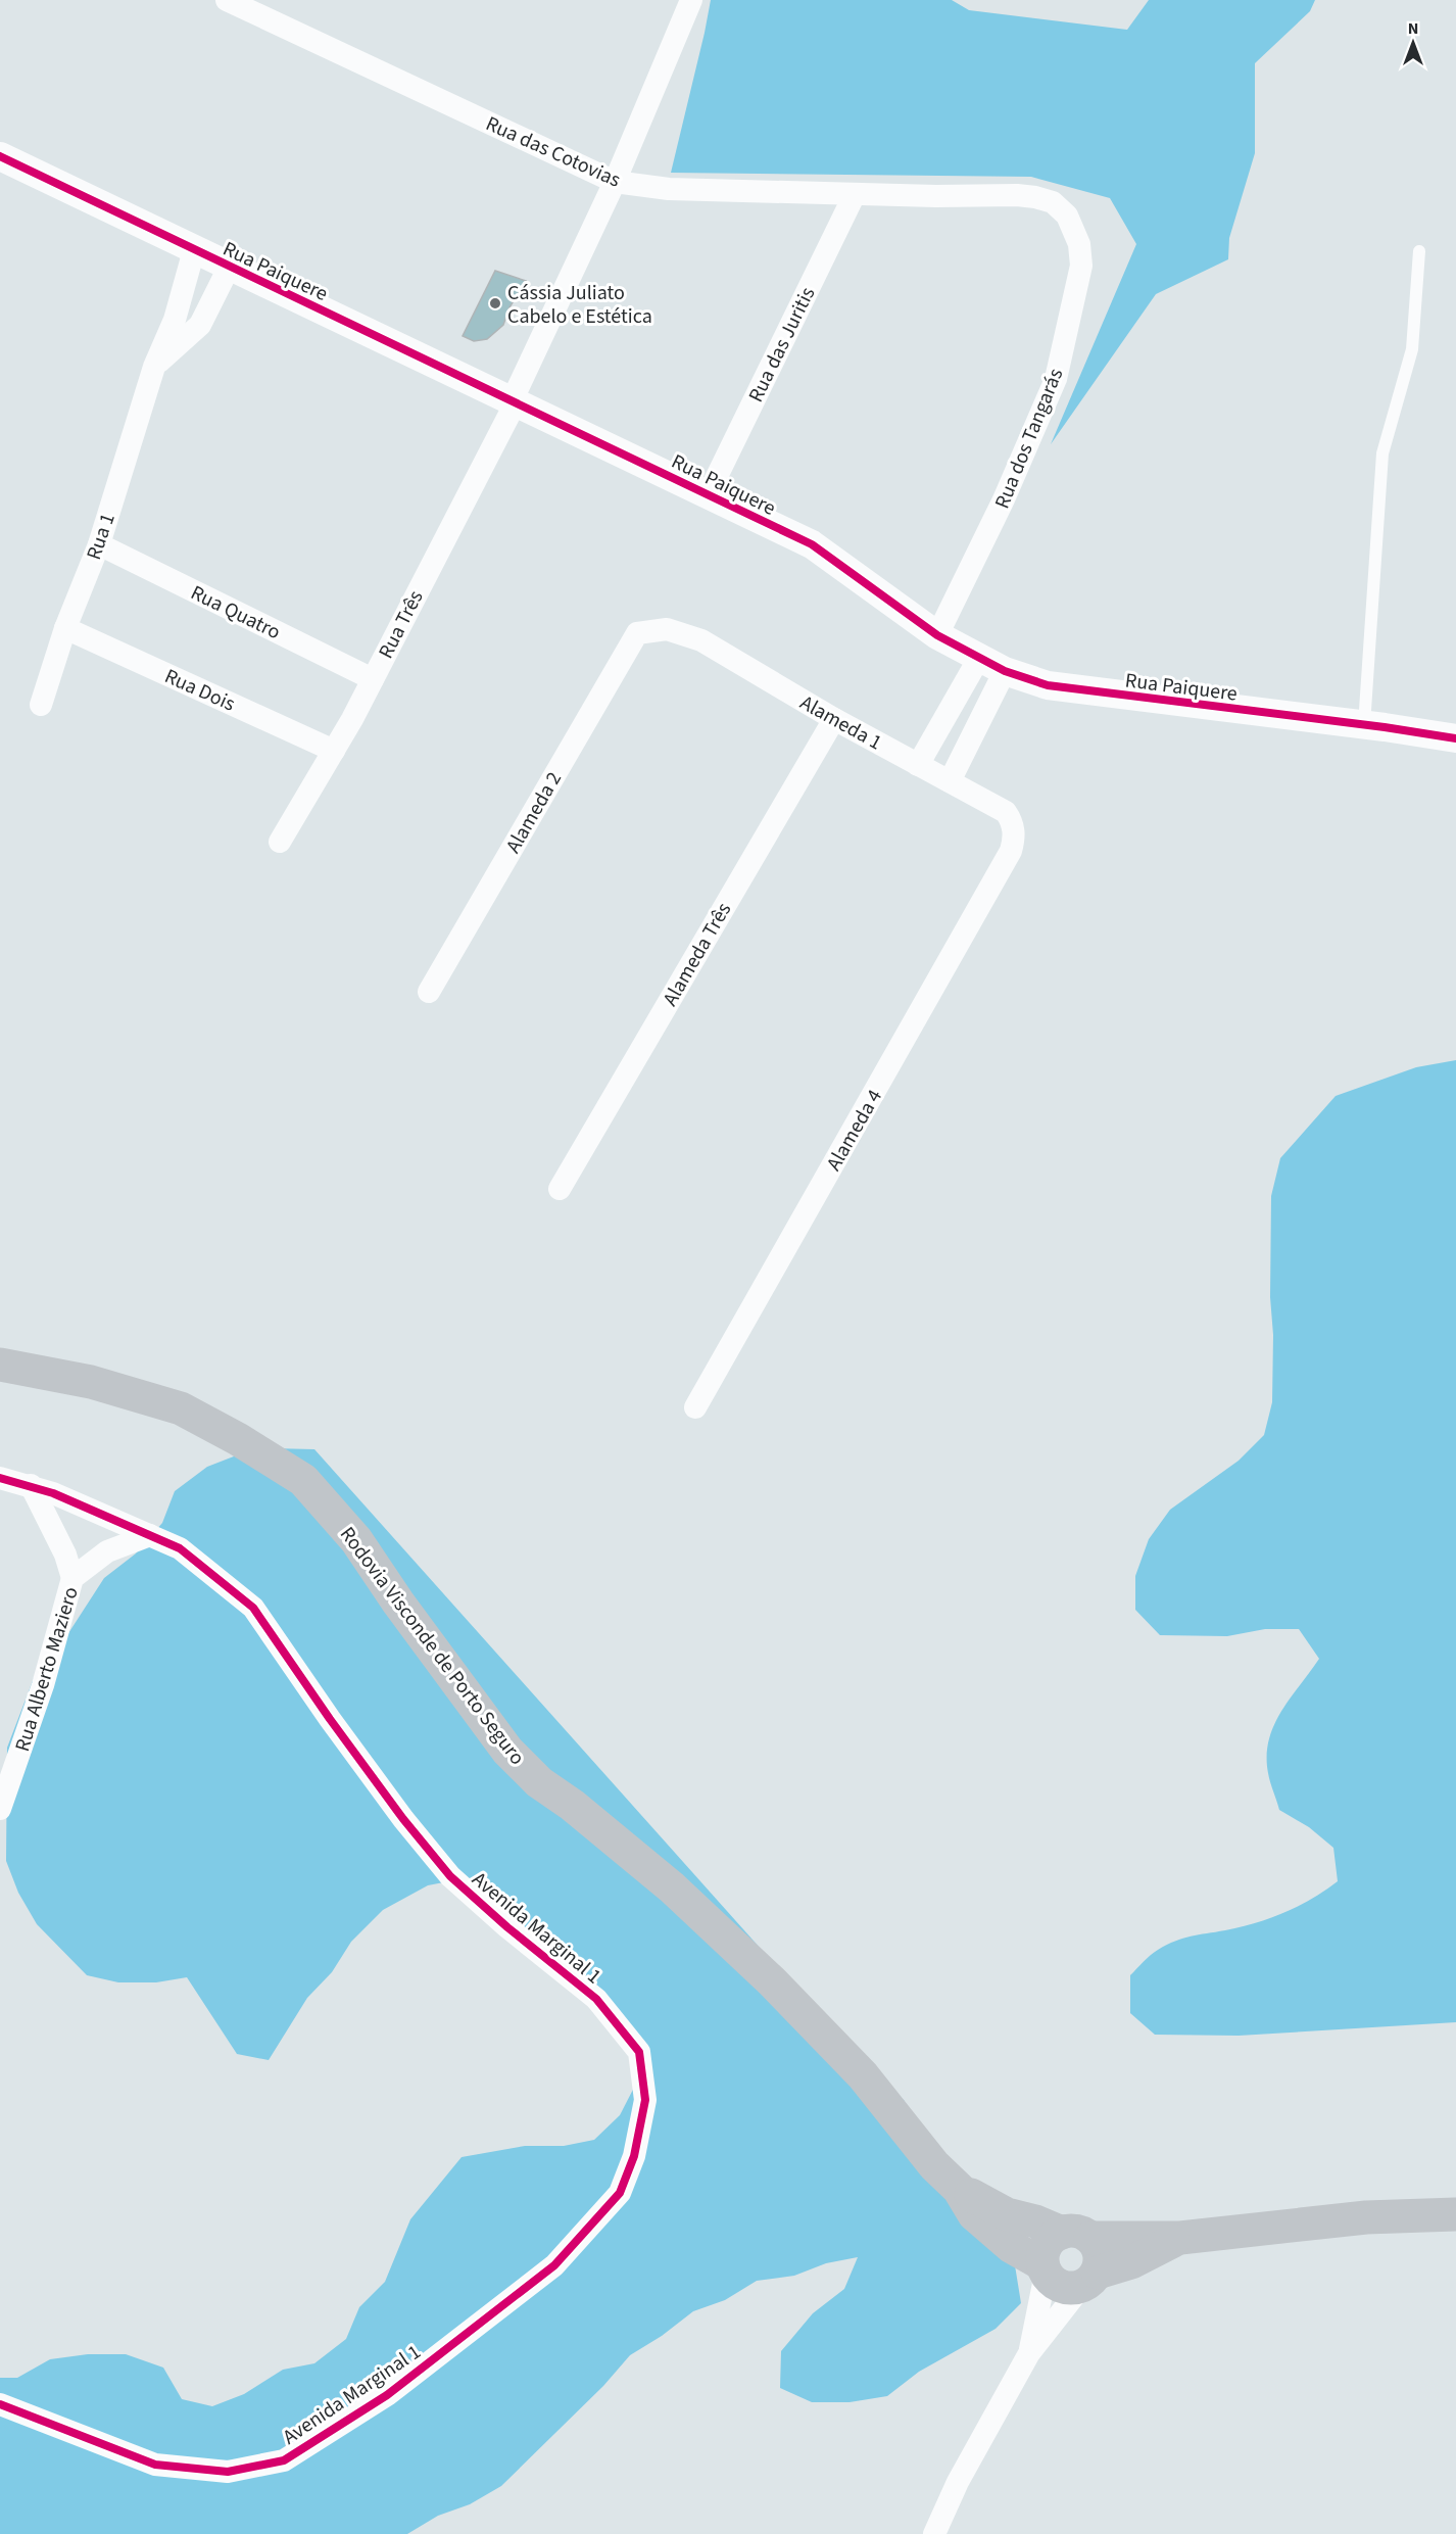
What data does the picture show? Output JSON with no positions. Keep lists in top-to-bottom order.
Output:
{
  "streets": {
    "main road": ["Rodovia Visconde de Porto Seguro"],
    "street": [
      "Rua das Cotovias",
      "Rua Paiquere",
      "Rua das Juritis",
      "Rua dos Tangarás",
      "Rua 1",
      "Rua Quatro",
      "Rua Três",
      "Rua Dois",
      "Alameda 1",
      "Alameda 2",
      "Alameda Três",
      "Alameda 4",
      "Rua Alberto Maziero",
      "Avenida Marginal 1"
    ]
  },
  "crossings": [
    ["Rua das Cotovias", "Rua das Juritis"],
    ["Rua das Cotovias", "Rua dos Tangarás"],
    ["Rua das Cotovias", "Rua Três"],
    ["Rua Paiquere", "Rua das Juritis"],
    ["Rua Paiquere", "Rua dos Tangarás"],
    ["Rua Paiquere", "Rua 1"],
    ["Rua Paiquere", "Rua Três"],
    ["Rua 1", "Rua Quatro"],
    ["Rua 1", "Rua Dois"],
    ["Rua Quatro", "Rua Três"],
    ["Rua Três", "Rua Dois"],
    ["Alameda 1", "Alameda 2"],
    ["Alameda 1", "Alameda Três"],
    ["Alameda 1", "Alameda 4"],
    ["Rua Alberto Maziero", "Avenida Marginal 1"]
  ],
  "places": ["Cássia Juliato Cabelo e Estética"],
  "north": "top"
}
